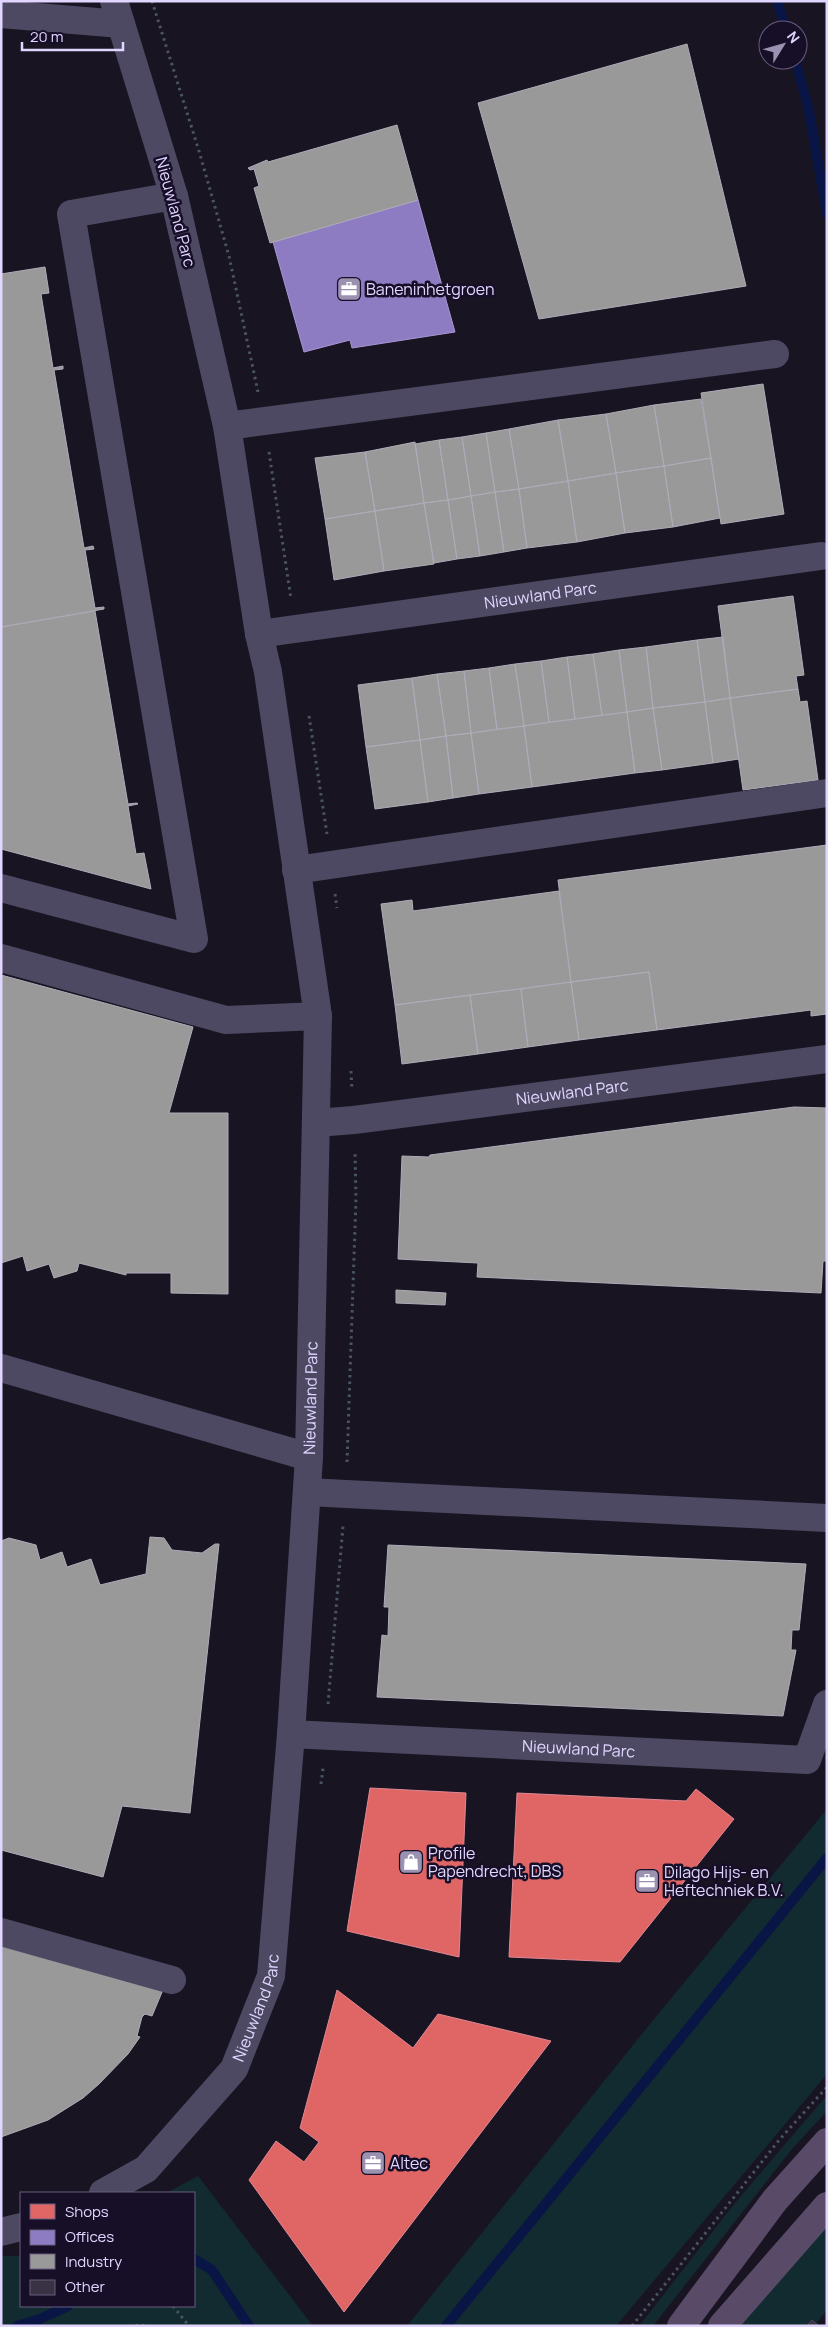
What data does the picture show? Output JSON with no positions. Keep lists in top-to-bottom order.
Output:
{
  "streets": {
    "street": ["Nieuwland Parc"]
  },
  "places": {
    "office": ["Baneninhetgroen", "Dilago Hijs- en Heftechniek B.V.", "Altec"],
    "shop": ["Profile Papendrecht, DBS"]
  },
  "legend": [
    "Shops",
    "Offices",
    "Industry",
    "Other"
  ],
  "scale_bar": "20 m",
  "north": "top right"
}
